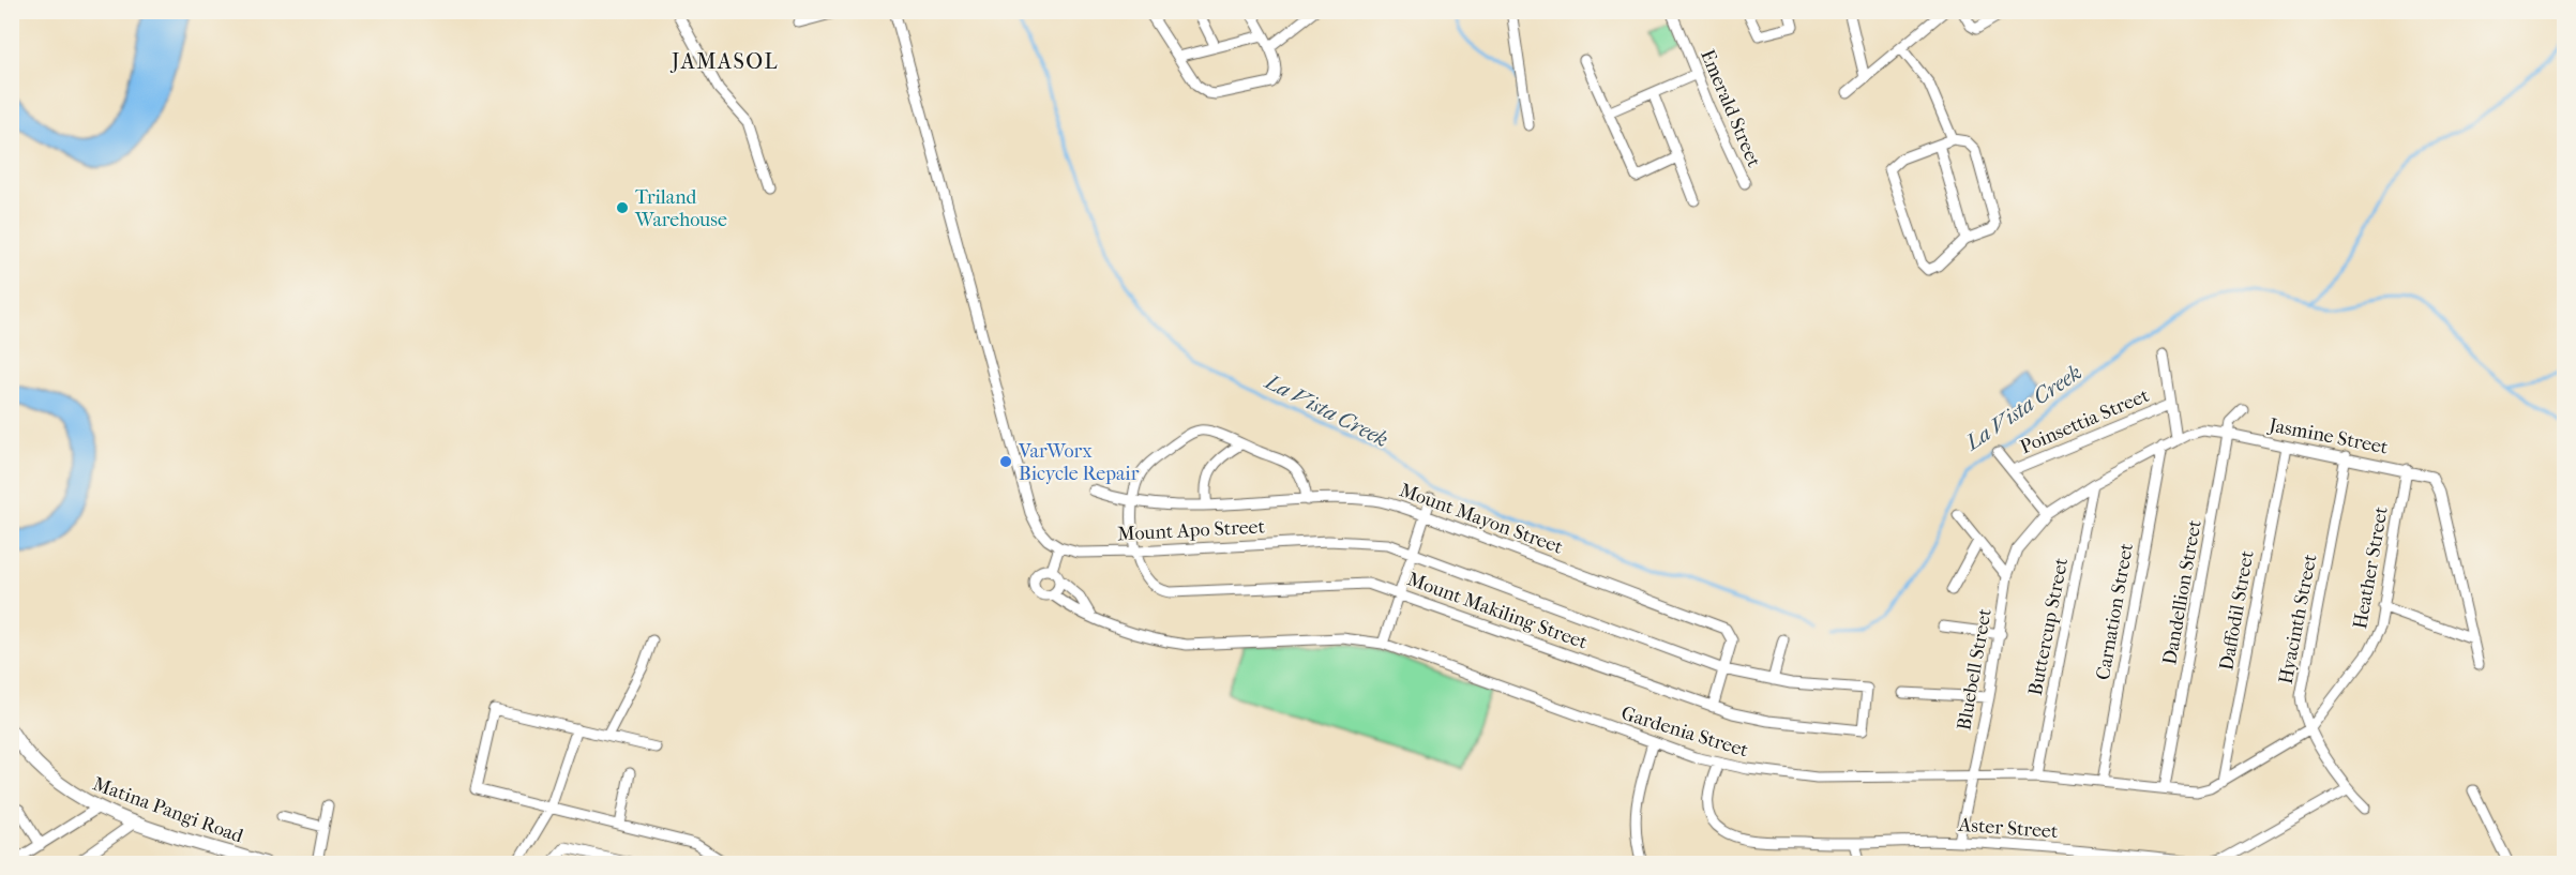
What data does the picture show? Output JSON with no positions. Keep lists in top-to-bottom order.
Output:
{
  "streets": {
    "street": [
      "Emerald Street",
      "Poinsettia Street",
      "Jasmine Street",
      "Mount Mayon Street",
      "Mount Apo Street",
      "Heather Street",
      "Dandellion Street",
      "Mount Makiling Street",
      "Daffodil Street",
      "Carnation Street",
      "Hyacinth Street",
      "Buttercup Street",
      "Bluebell Street",
      "Gardenia Street",
      "Matina Pangi Road",
      "Aster Street"
    ]
  },
  "crossings": [
    ["Jasmine Street", "Heather Street"],
    ["Jasmine Street", "Dandellion Street"],
    ["Jasmine Street", "Daffodil Street"],
    ["Jasmine Street", "Carnation Street"],
    ["Jasmine Street", "Hyacinth Street"],
    ["Jasmine Street", "Buttercup Street"],
    ["Jasmine Street", "Bluebell Street"],
    ["Mount Mayon Street", "Mount Apo Street"],
    ["Mount Mayon Street", "Mount Makiling Street"],
    ["Mount Apo Street", "Mount Makiling Street"],
    ["Heather Street", "Hyacinth Street"],
    ["Heather Street", "Gardenia Street"],
    ["Dandellion Street", "Gardenia Street"],
    ["Daffodil Street", "Gardenia Street"],
    ["Carnation Street", "Gardenia Street"],
    ["Hyacinth Street", "Gardenia Street"],
    ["Hyacinth Street", "Aster Street"],
    ["Buttercup Street", "Gardenia Street"],
    ["Bluebell Street", "Gardenia Street"],
    ["Bluebell Street", "Aster Street"],
    ["Gardenia Street", "Aster Street"]
  ],
  "districts": ["JAMASOL"],
  "water": ["La Vista Creek"],
  "places": ["Triland Warehouse", "VarWorx Bicycle Repair"]
}
